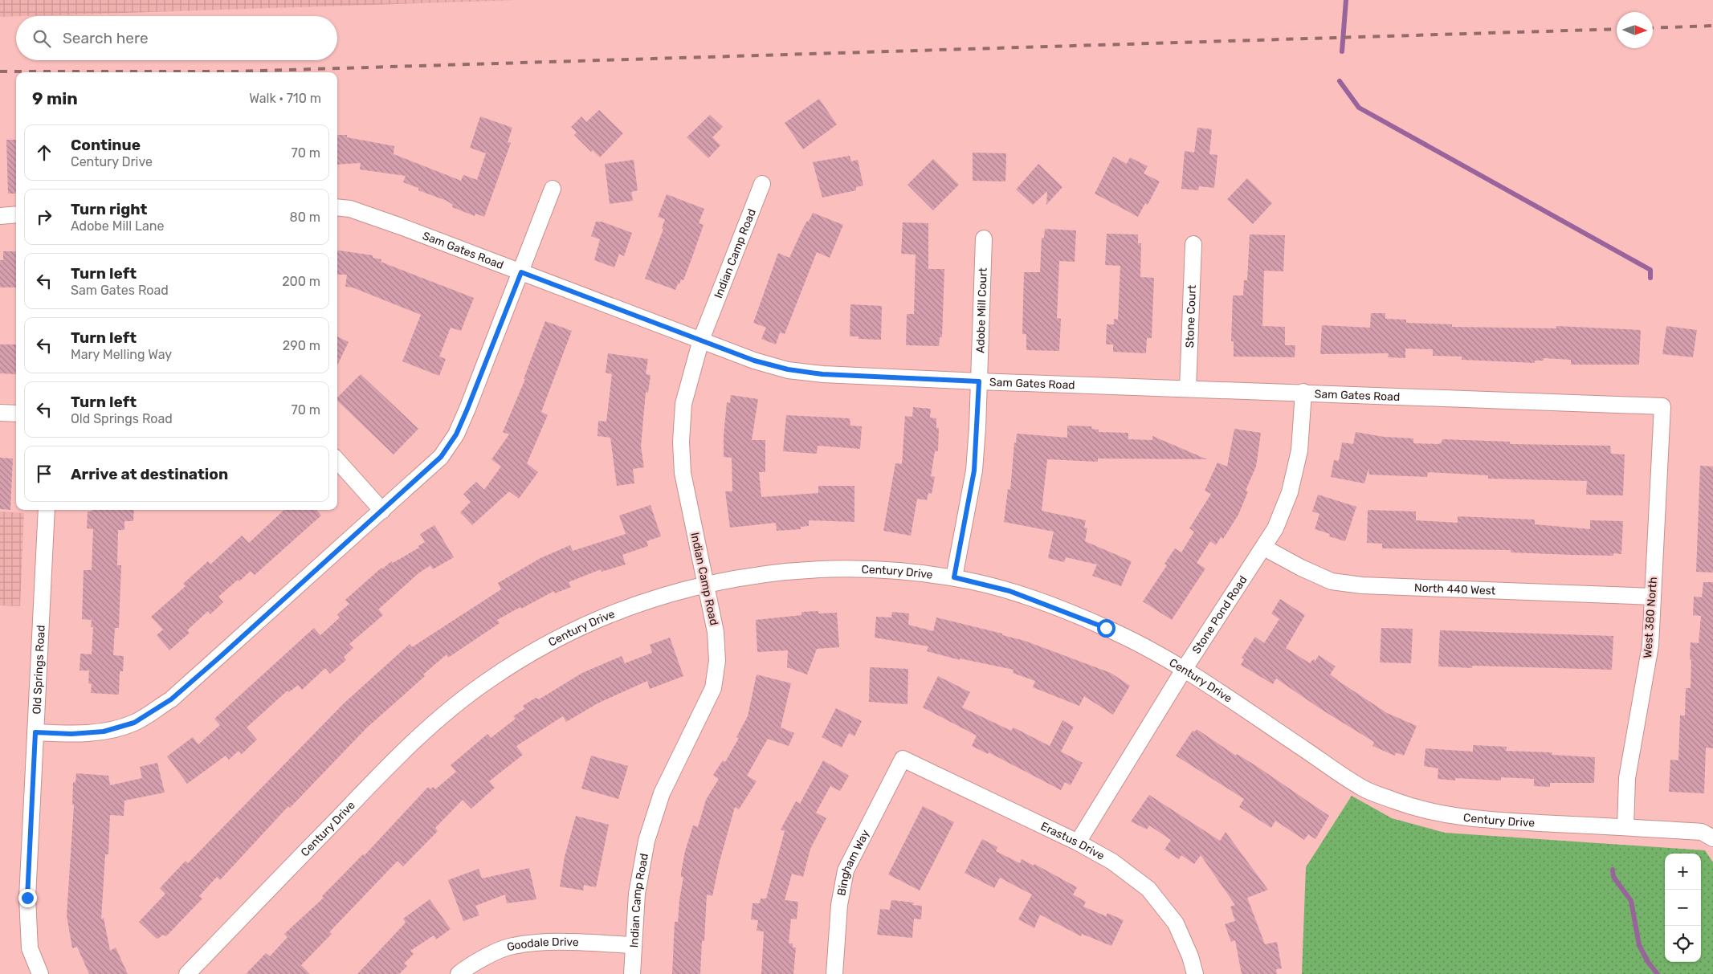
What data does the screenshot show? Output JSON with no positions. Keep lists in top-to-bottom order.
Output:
{
  "streets": {
    "street": [
      "Sam Gates Road",
      "Indian Camp Road",
      "Adobe Mill Court",
      "Stone Court",
      "Century Drive",
      "North 440 West",
      "Stone Pond Road",
      "West 380 North",
      "Old Springs Road",
      "Erastus Drive",
      "Bingham Way",
      "Goodale Drive"
    ]
  },
  "crossings": [
    ["Sam Gates Road", "Indian Camp Road"],
    ["Sam Gates Road", "Adobe Mill Court"],
    ["Sam Gates Road", "Stone Court"],
    ["Sam Gates Road", "Stone Pond Road"],
    ["Sam Gates Road", "West 380 North"],
    ["Indian Camp Road", "Century Drive"],
    ["Indian Camp Road", "Goodale Drive"],
    ["Adobe Mill Court", "Century Drive"],
    ["Century Drive", "Stone Pond Road"],
    ["Century Drive", "West 380 North"],
    ["North 440 West", "Stone Pond Road"],
    ["North 440 West", "West 380 North"],
    ["Stone Pond Road", "Erastus Drive"],
    ["Erastus Drive", "Bingham Way"]
  ],
  "north": "right",
  "page": {
    "search": "Search here",
    "heading": ["9 min", "Walk · 710 m"],
    "list": [
      ["Continue", "Century Drive", "70 m"],
      ["Turn right", "Adobe Mill Lane", "80 m"],
      ["Turn left", "Sam Gates Road", "200 m"],
      ["Turn left", "Mary Melling Way", "290 m"],
      ["Turn left", "Old Springs Road", "70 m"],
      "Arrive at destination"
    ],
    "map_buttons": ["+", "−"]
  }
}
